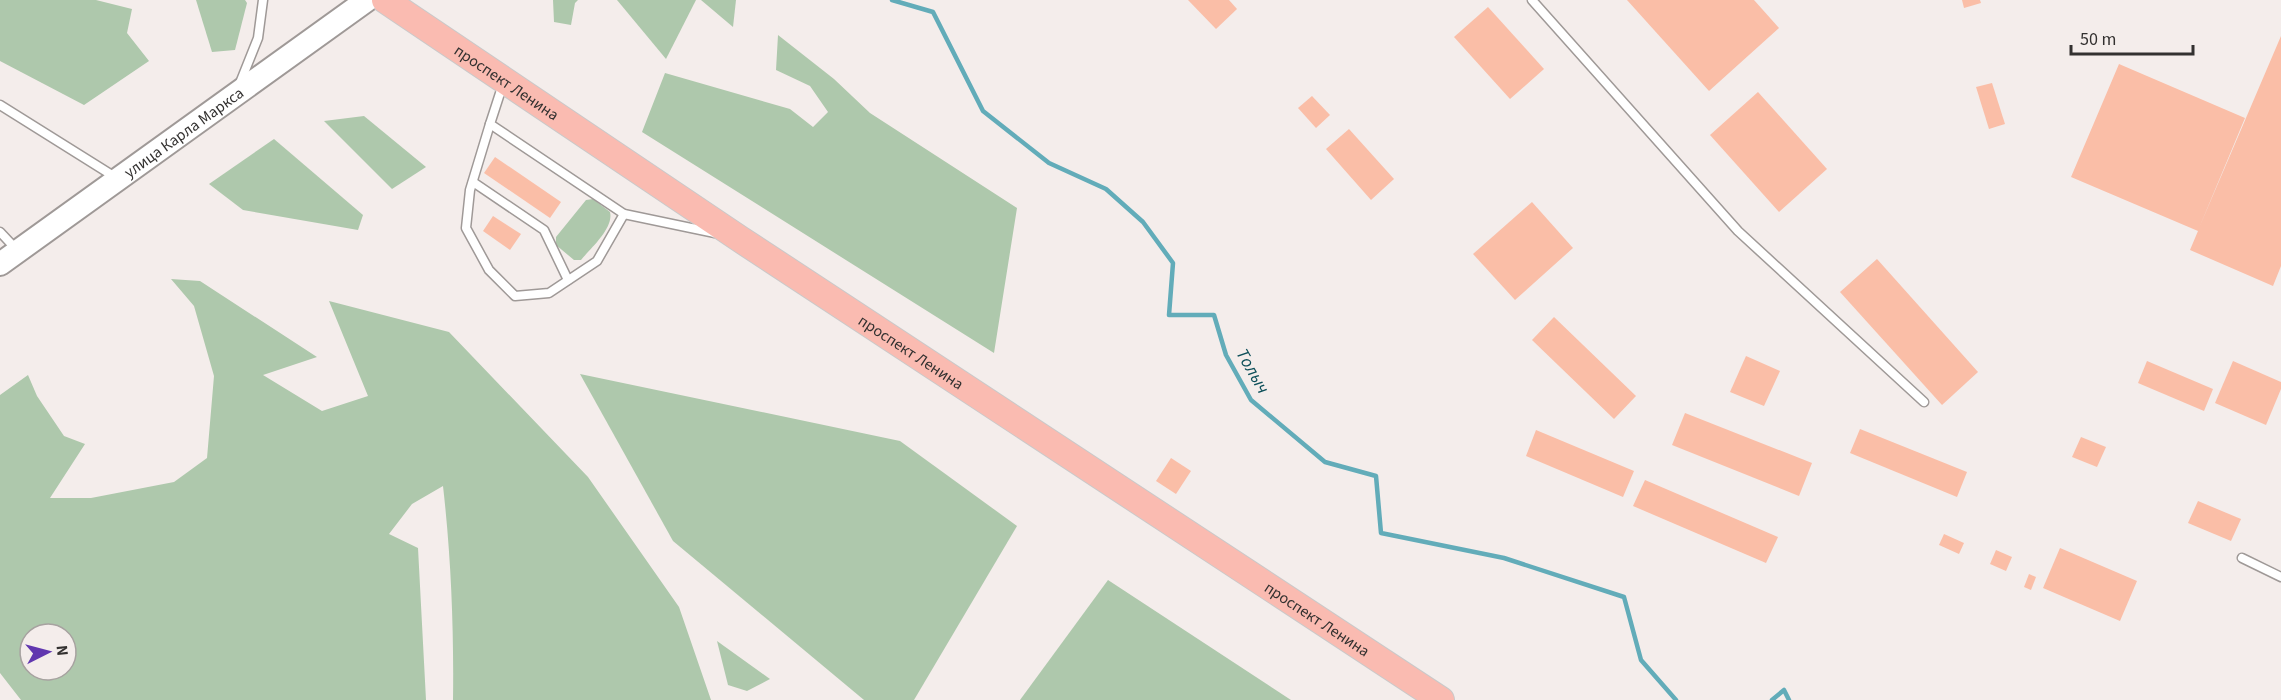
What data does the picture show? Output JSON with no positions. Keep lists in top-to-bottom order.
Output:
{
  "streets": {
    "main road": ["проспект Ленина", "улица Карла Маркса"]
  },
  "water": ["Толыч"],
  "scale_bar": "50 m",
  "north": "right"
}
